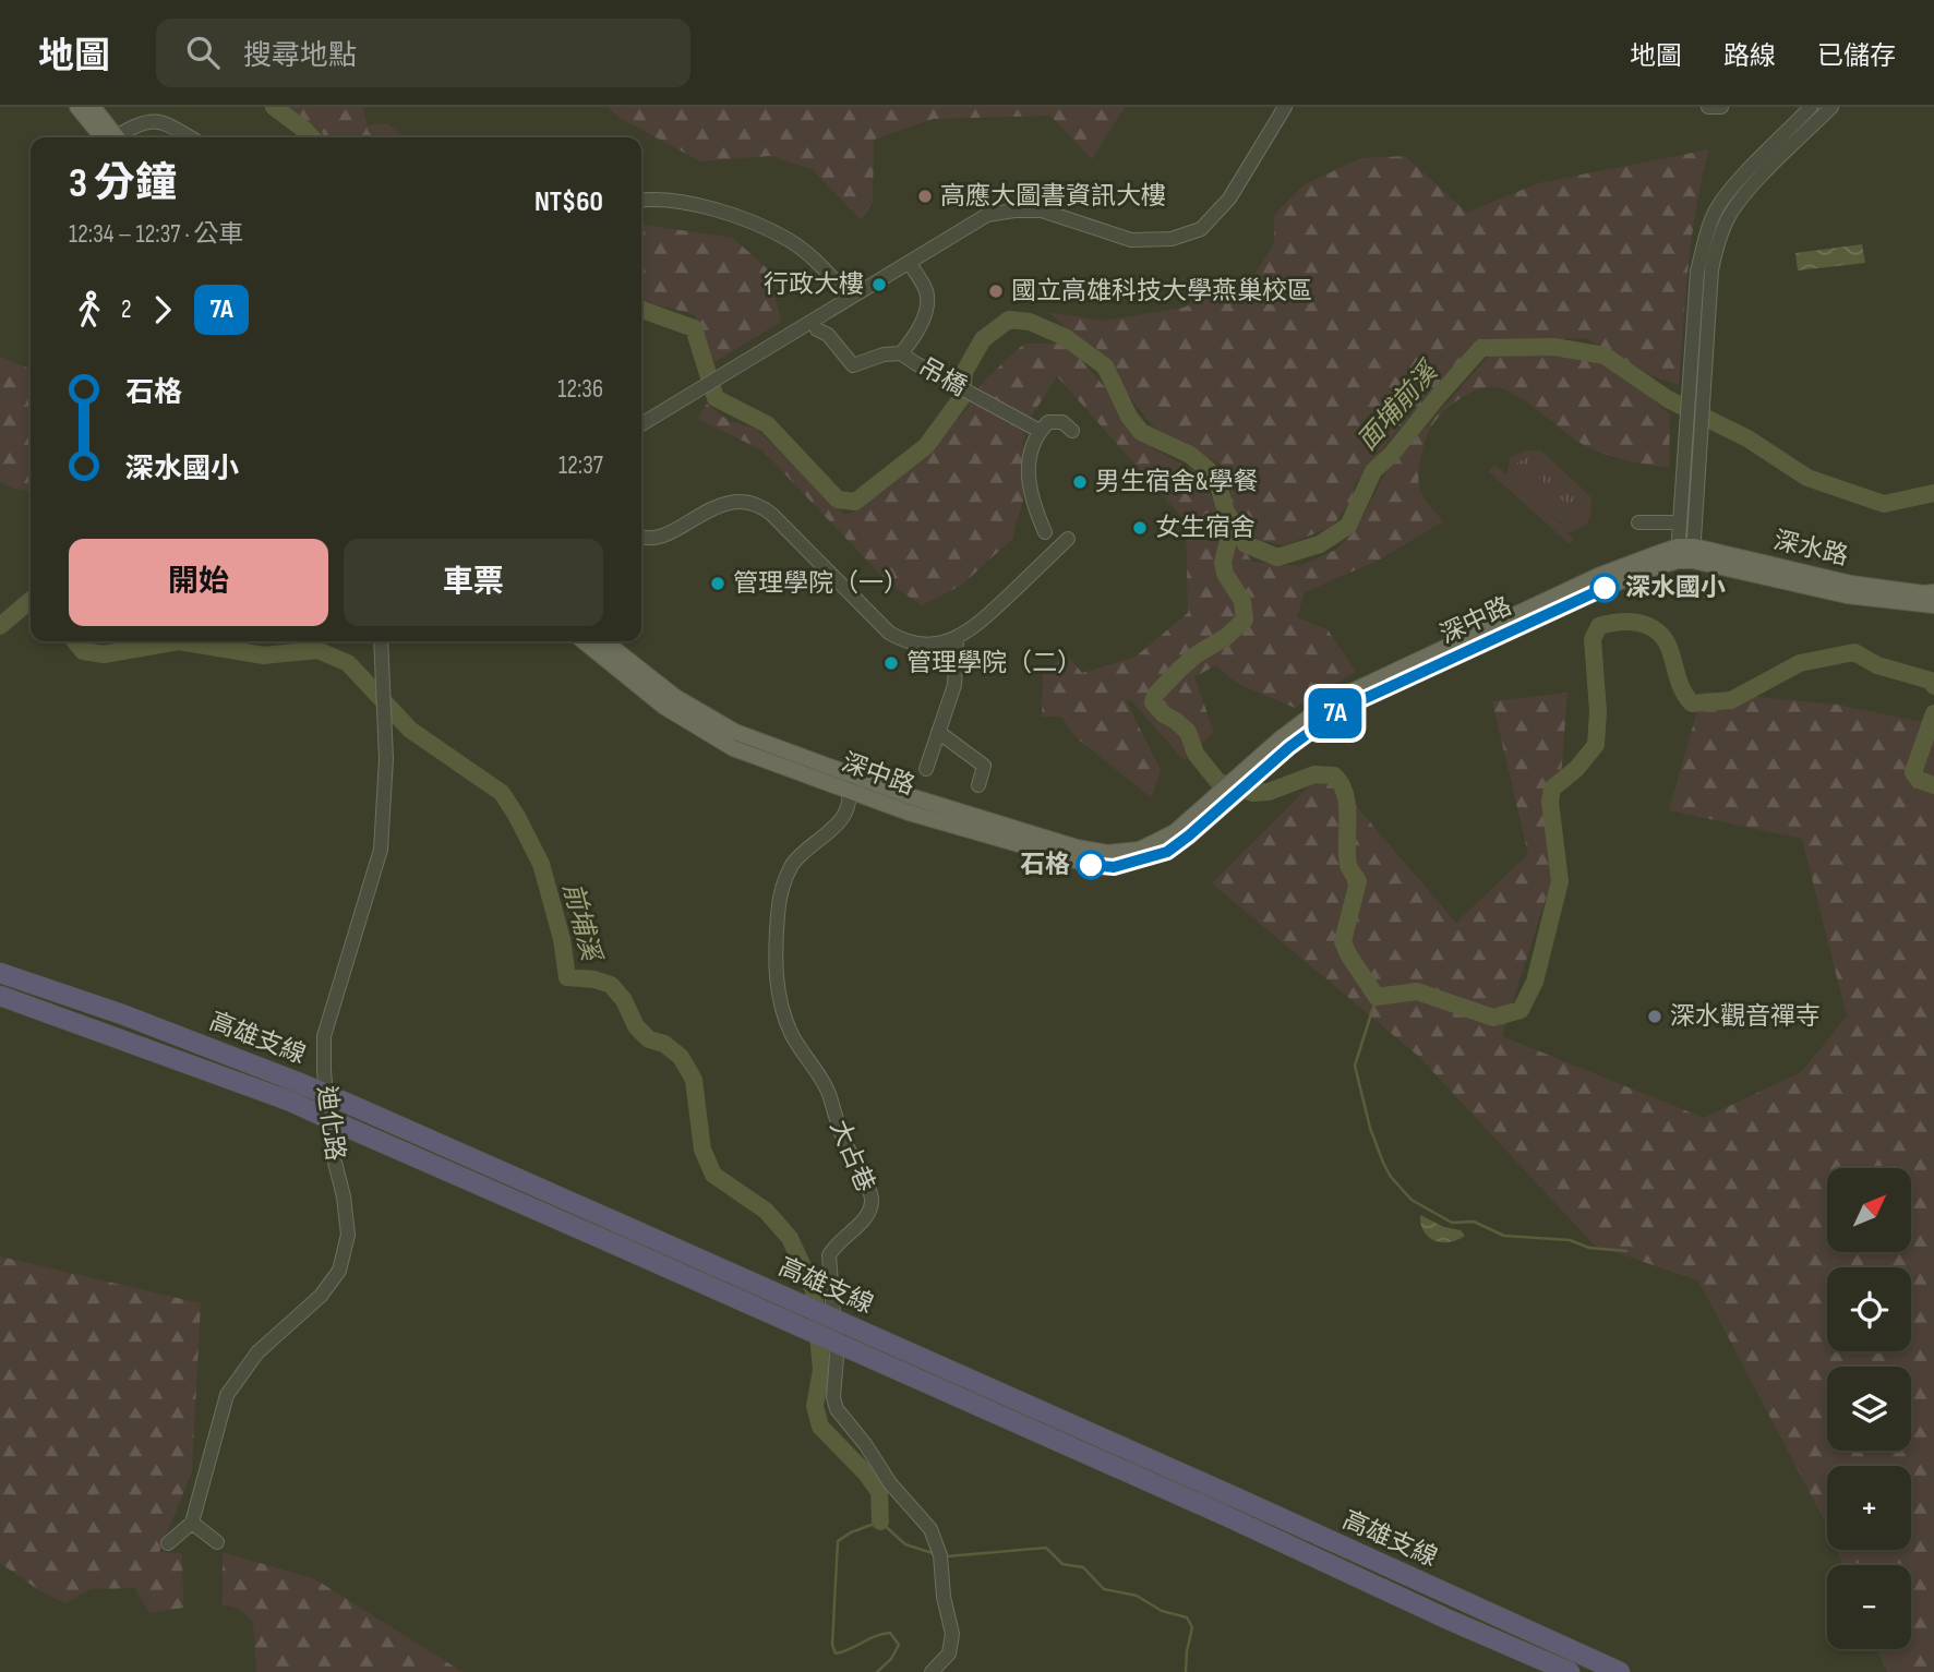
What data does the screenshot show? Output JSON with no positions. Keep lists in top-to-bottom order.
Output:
{
  "streets": {
    "highway": ["高雄支線"],
    "main road": ["深水路", "深中路"],
    "street": ["吊橋", "迪化路", "大占巷"]
  },
  "crossings": [
    ["深水路", "深中路"],
    ["深中路", "大占巷"]
  ],
  "water": ["面埔前溪", "前埔溪"],
  "places": [
    "高應大圖書資訊大樓",
    "行政大樓",
    "國立高雄科技大學燕巢校區",
    "男生宿舍&學餐",
    "女生宿舍",
    "管理學院（一）",
    "深水國小",
    "管理學院（二）",
    "石格",
    "深水觀音禪寺"
  ],
  "lines": ["bus line 7A"],
  "north": "top right",
  "page": {
    "header": "地圖",
    "search": "搜尋地點",
    "nav": ["地圖", "路線", "已儲存"],
    "on_map": "7A",
    "heading": ["3 分鐘", "12:34 – 12:37 · 公車", "NT$60"],
    "legs": ["2", "7A"],
    "list": [
      {
        "name": "石格",
        "value": "12:36"
      },
      {
        "name": "深水國小",
        "value": "12:37"
      }
    ],
    "buttons": ["開始", "車票"],
    "map_buttons": ["+", "−"]
  }
}
